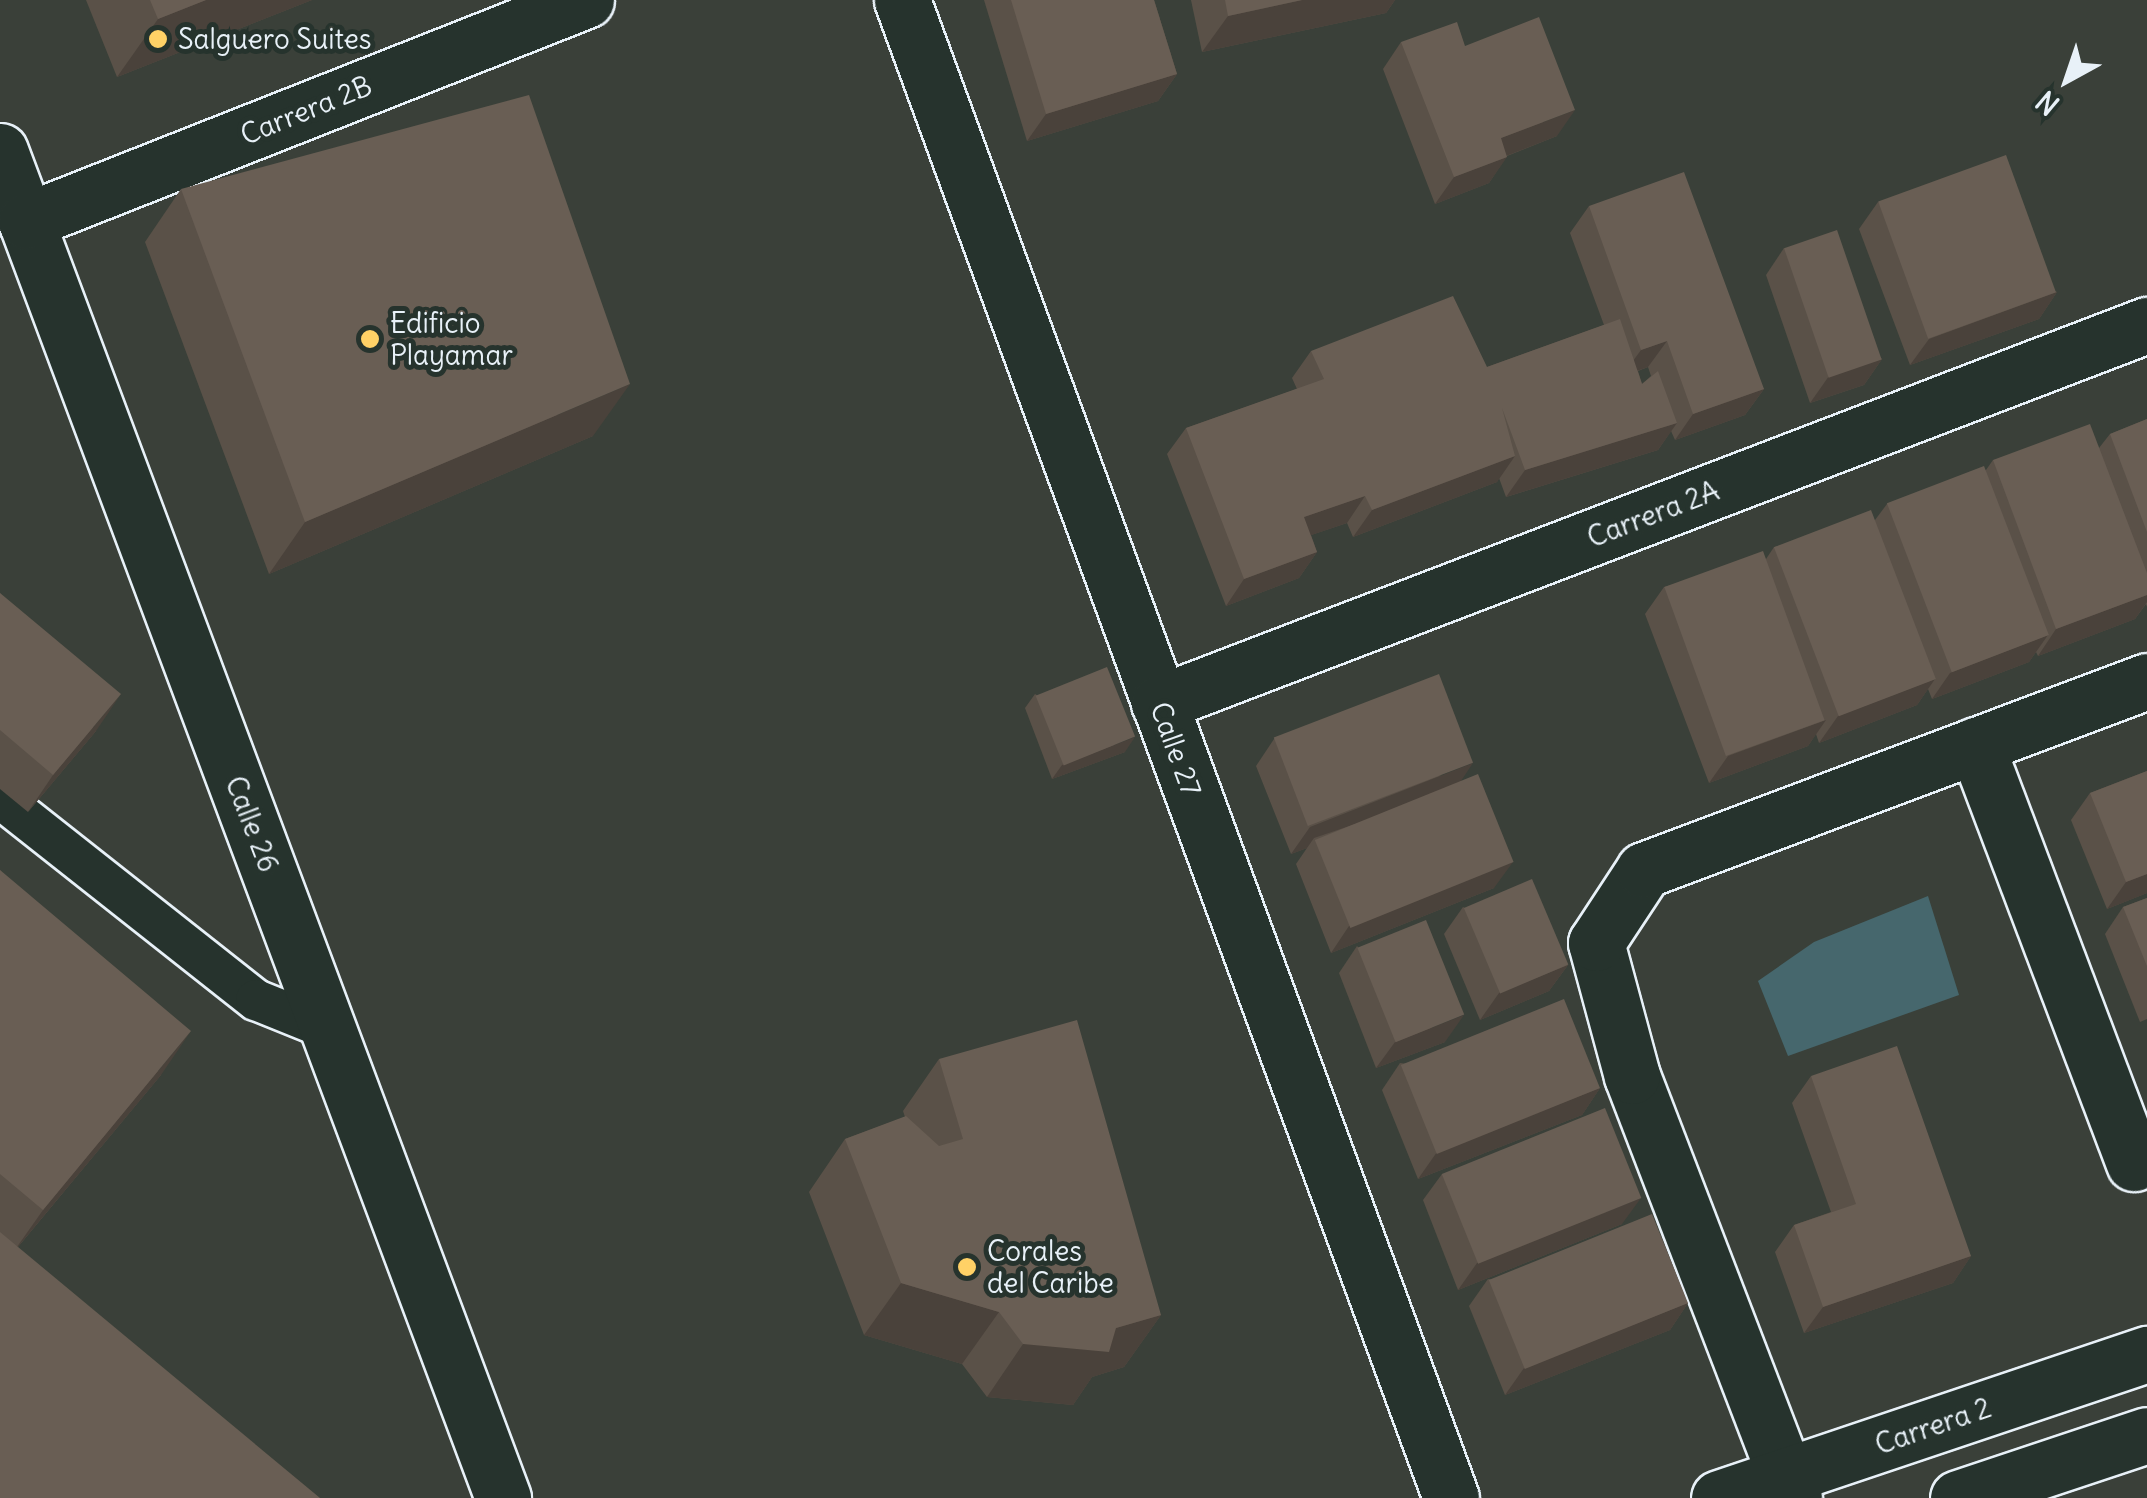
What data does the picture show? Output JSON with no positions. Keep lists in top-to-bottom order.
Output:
{
  "streets": {
    "street": [
      "Carrera 2B",
      "Carrera 2A",
      "Calle 27",
      "Calle 26",
      "Carrera 2"
    ]
  },
  "crossings": [
    ["Carrera 2B", "Calle 26"],
    ["Carrera 2A", "Calle 27"]
  ],
  "places": ["Salguero Suites", "Edificio Playamar", "Corales del Caribe"],
  "north": "bottom left"
}
